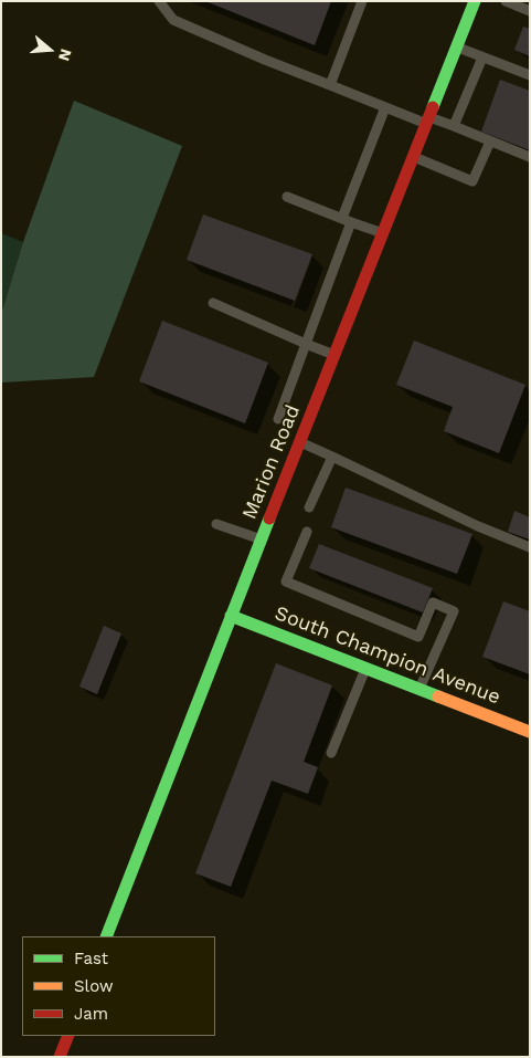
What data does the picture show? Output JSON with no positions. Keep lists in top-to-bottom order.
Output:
{
  "streets": {
    "street": ["Marion Road", "South Champion Avenue"]
  },
  "crossings": [
    ["Marion Road", "South Champion Avenue"]
  ],
  "legend": ["Fast", "Slow", "Jam"],
  "north": "right"
}
